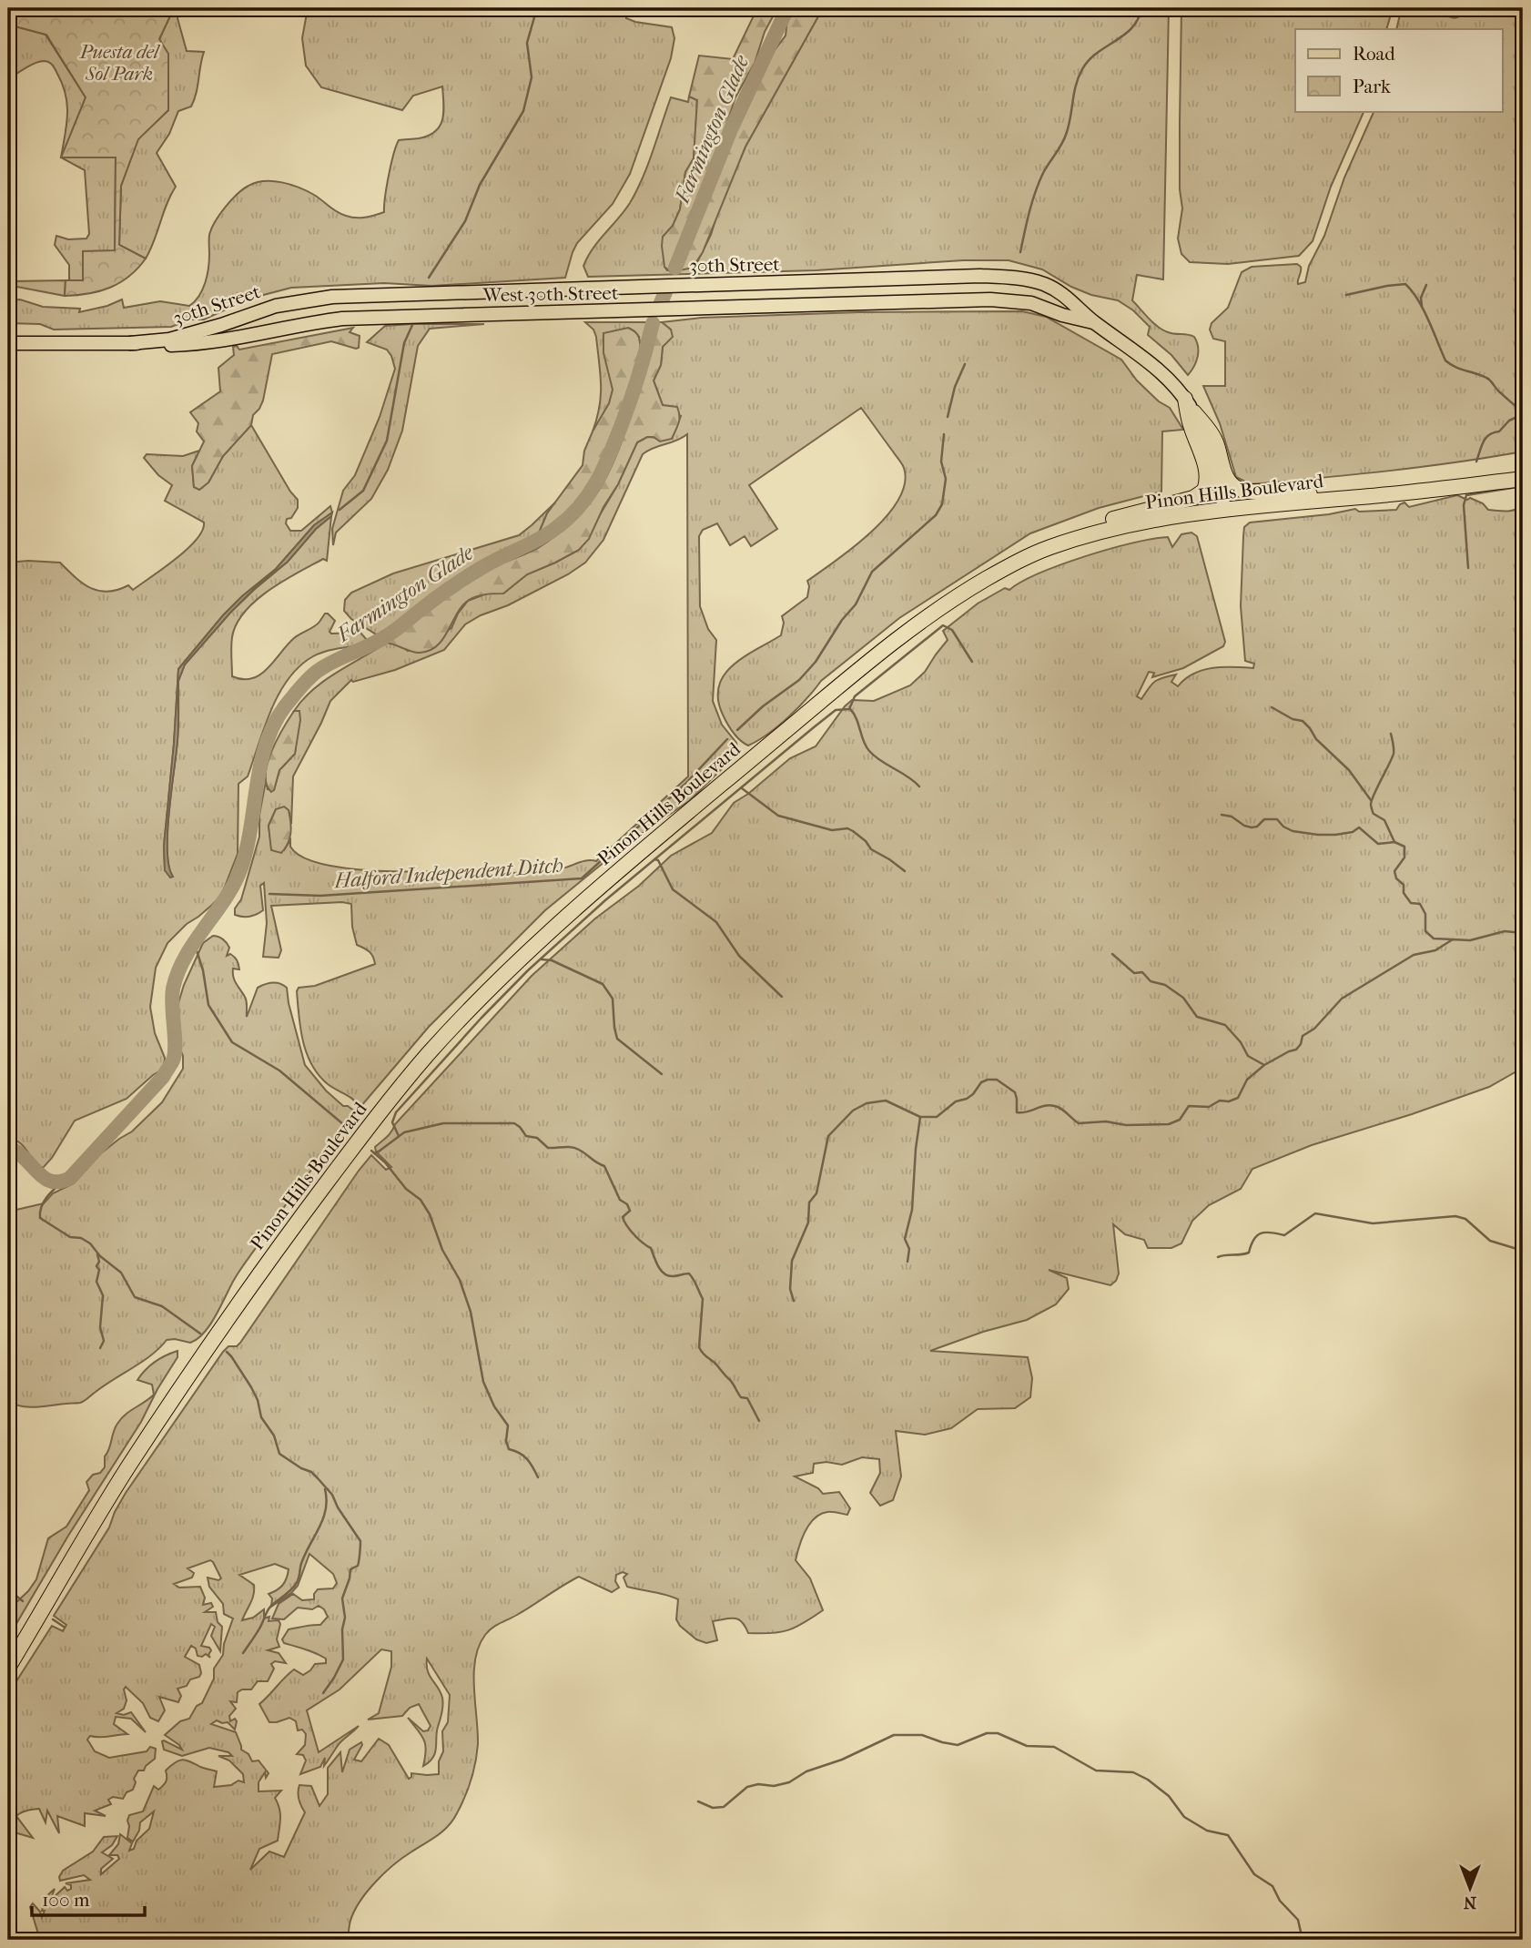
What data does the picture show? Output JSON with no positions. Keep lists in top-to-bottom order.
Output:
{
  "streets": {
    "highway": ["Pinon Hills Boulevard"],
    "main road": ["30th Street", "West 30th Street"]
  },
  "crossings": [
    ["30th Street", "West 30th Street"],
    ["30th Street", "Pinon Hills Boulevard"]
  ],
  "water": ["Farmington Glade", "Halford Independent Ditch"],
  "parks": ["Puesta del Sol Park"],
  "legend": ["Road", "Park"],
  "scale_bar": "100 m",
  "north": "bottom"
}
